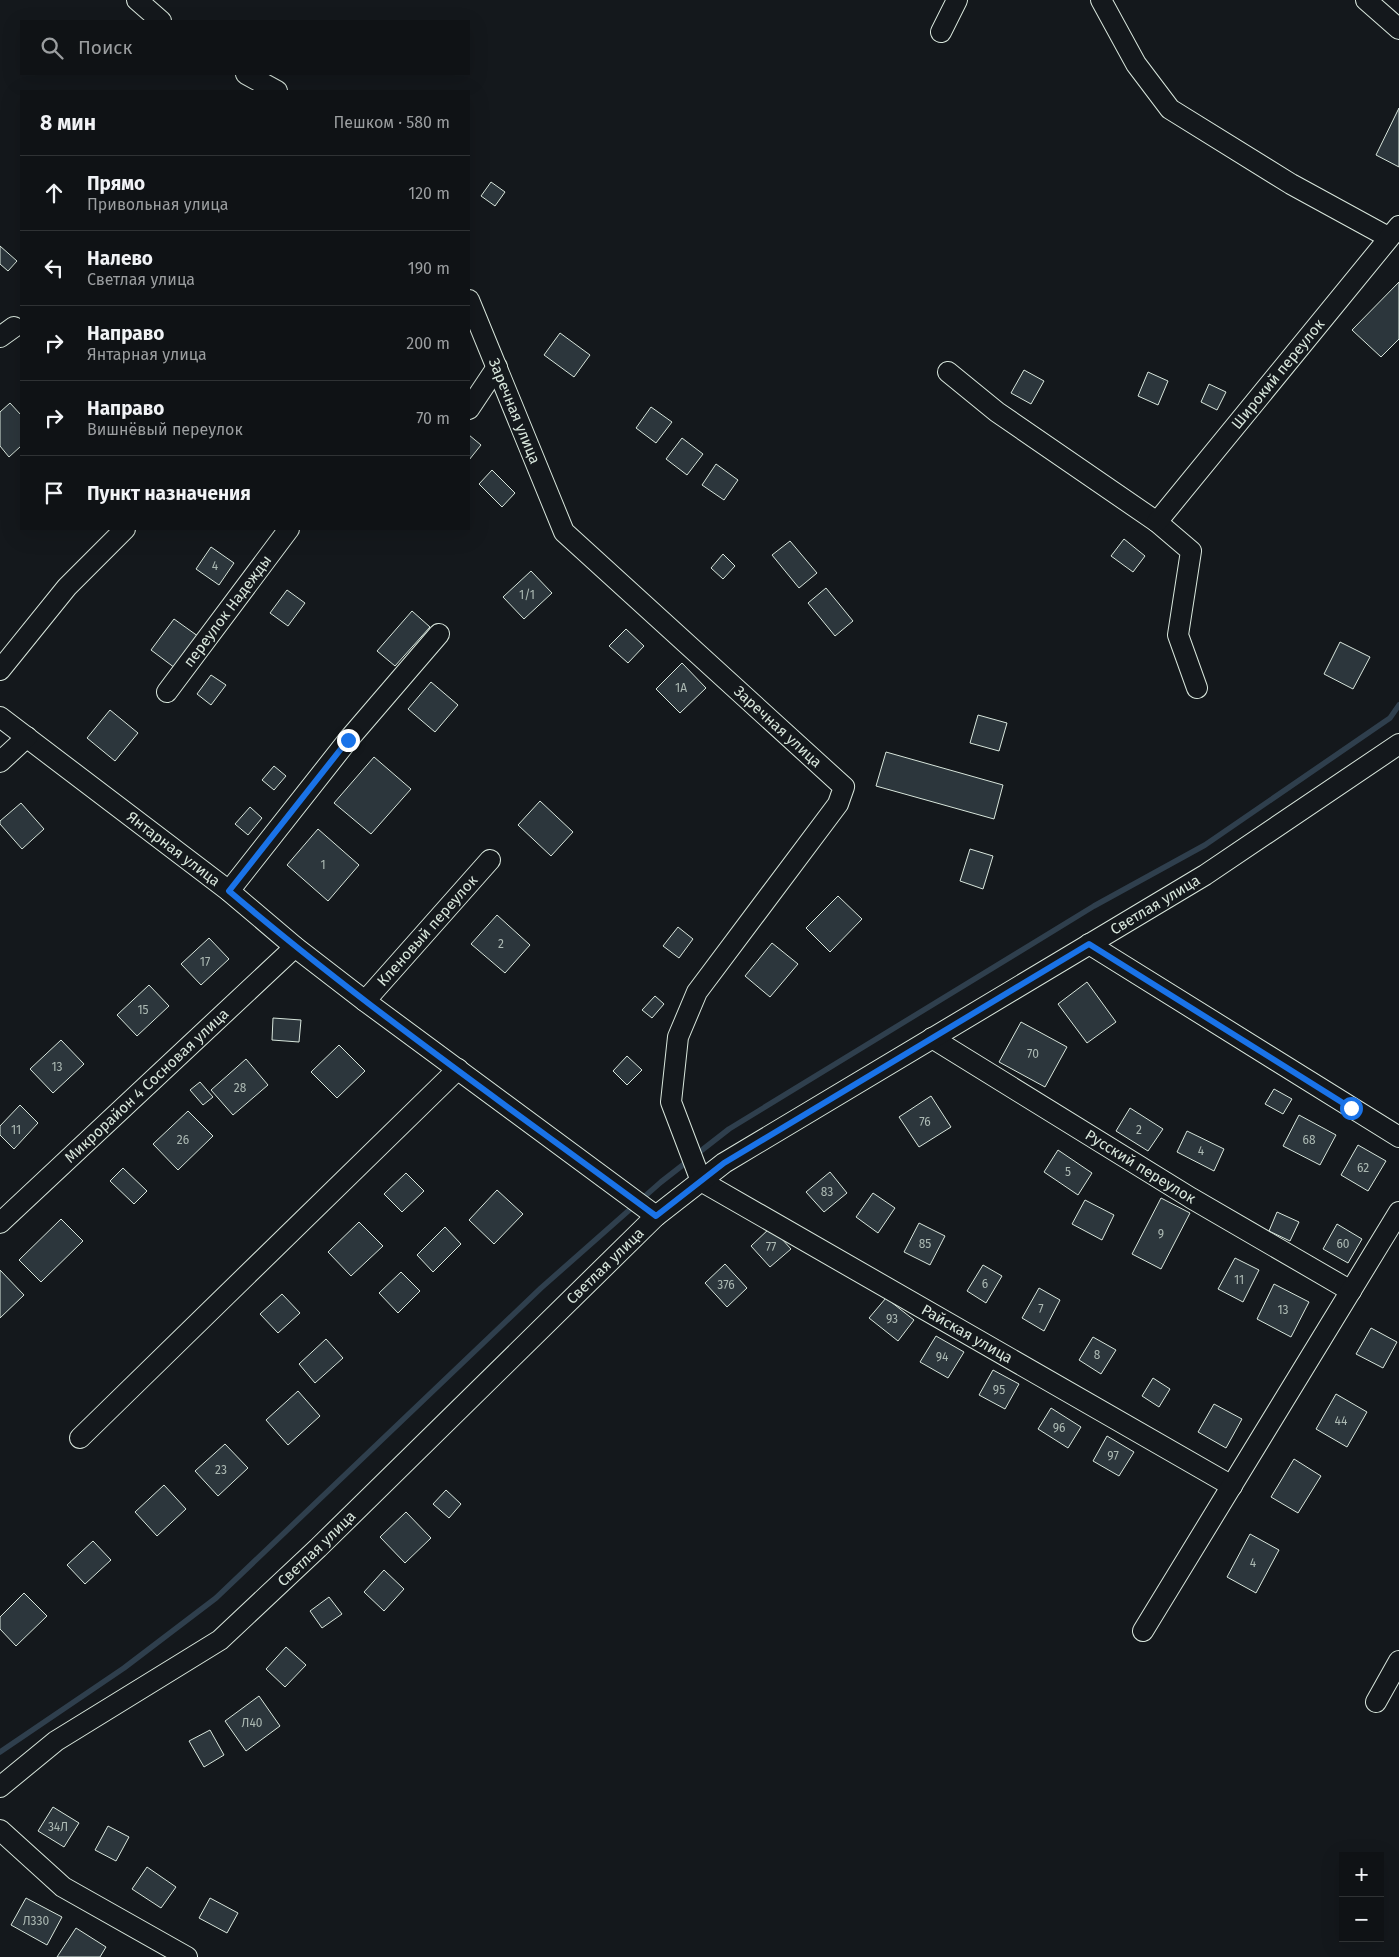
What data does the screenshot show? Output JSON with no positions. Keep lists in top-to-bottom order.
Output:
{
  "streets": {
    "street": [
      "Широкий переулок",
      "Заречная улица",
      "переулок Надежды",
      "Янтарная улица",
      "Светлая улица",
      "Кленовый переулок",
      "Микрорайон 4 Сосновая улица",
      "Русский переулок",
      "Райская улица"
    ]
  },
  "crossings": [
    ["Заречная улица", "Светлая улица"],
    ["Заречная улица", "Райская улица"],
    ["Янтарная улица", "Светлая улица"],
    ["Янтарная улица", "Кленовый переулок"],
    ["Янтарная улица", "Микрорайон 4 Сосновая улица"],
    ["Светлая улица", "Русский переулок"],
    ["Светлая улица", "Райская улица"]
  ],
  "house_numbers": [
    "4",
    "1/1",
    "1А",
    "1",
    "2",
    "17",
    "15",
    "70",
    "13",
    "28",
    "76",
    "11",
    "2",
    "26",
    "68",
    "4",
    "62",
    "5",
    "83",
    "9",
    "85",
    "60",
    "77",
    "11",
    "6",
    "376",
    "7",
    "13",
    "93",
    "8",
    "94",
    "95",
    "44",
    "96",
    "97",
    "23",
    "4",
    "Л40",
    "34Л",
    "Л330"
  ],
  "page": {
    "search": "Поиск",
    "heading": ["8 мин", "Пешком · 580 m"],
    "list": [
      ["Прямо", "Привольная улица", "120 m"],
      ["Налево", "Светлая улица", "190 m"],
      ["Направо", "Янтарная улица", "200 m"],
      ["Направо", "Вишнёвый переулок", "70 m"],
      "Пункт назначения"
    ],
    "map_buttons": ["+", "−"]
  }
}
